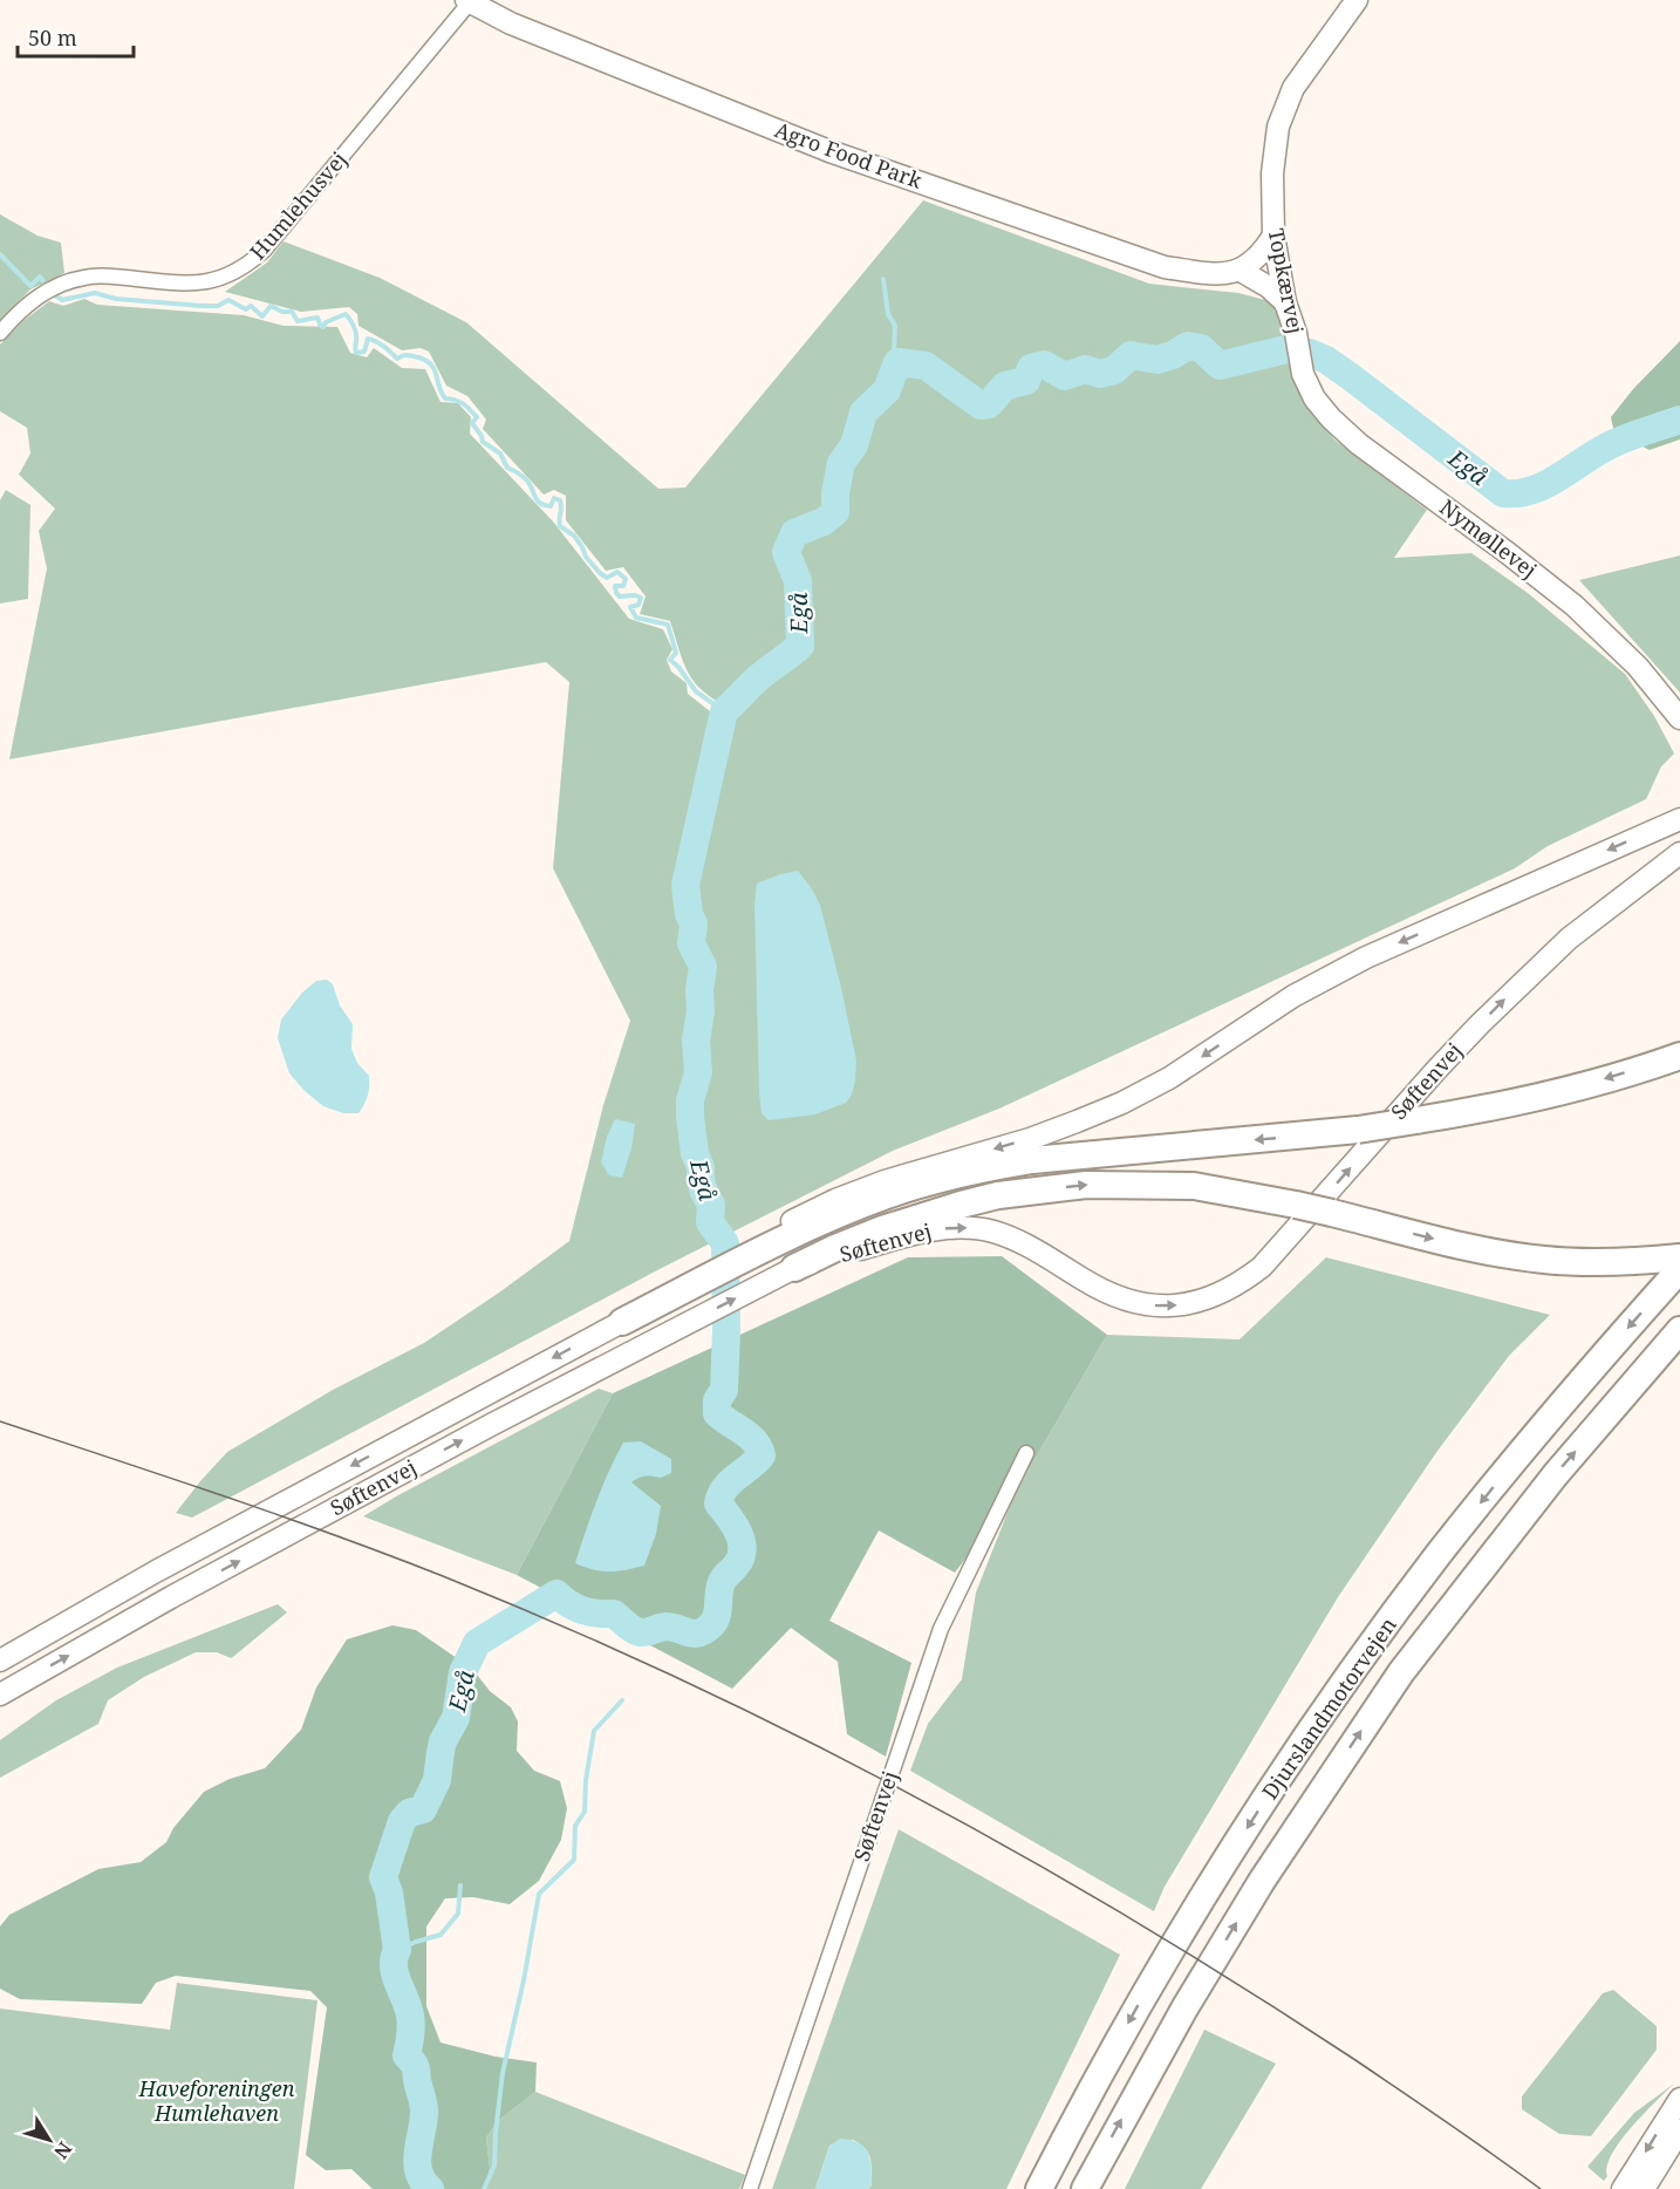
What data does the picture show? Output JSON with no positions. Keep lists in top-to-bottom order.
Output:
{
  "streets": {
    "highway": ["Djurslandmotorvejen"],
    "main road": [
      "Agro Food Park",
      "Topkærvej",
      "Nymøllevej",
      "Søftenvej"
    ],
    "street": ["Humlehusvej"]
  },
  "crossings": [
    ["Agro Food Park", "Humlehusvej"],
    ["Topkærvej", "Nymøllevej"]
  ],
  "water": ["Egå"],
  "parks": ["Haveforeningen Humlehaven"],
  "scale_bar": "50 m",
  "north": "bottom right"
}
